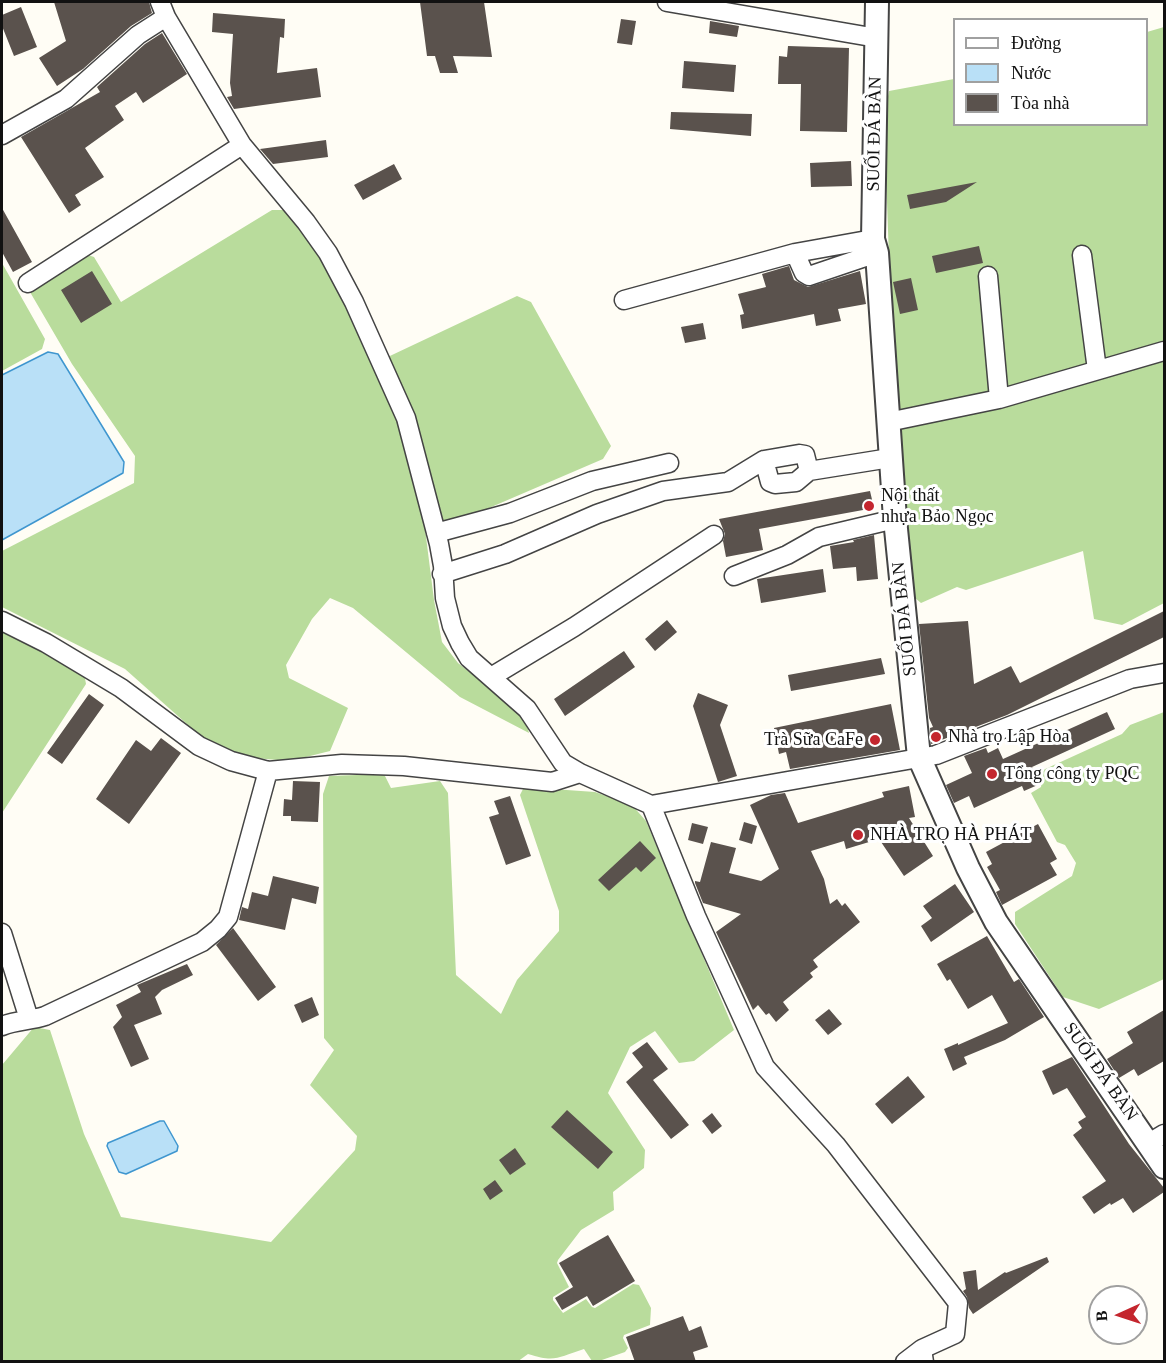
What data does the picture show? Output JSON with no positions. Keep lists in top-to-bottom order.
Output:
{
  "streets": {
    "street": ["SUỐI ĐÁ BÀN"]
  },
  "places": [
    "Nội thất nhựa Bảo Ngọc",
    "Nhà trọ Lập Hòa",
    "Trà Sữa CaFe",
    "Tổng công ty PQC",
    "NHÀ TRỌ HÀ PHÁT"
  ],
  "legend": ["Đường", "Nước", "Tòa nhà"],
  "north": "left"
}
